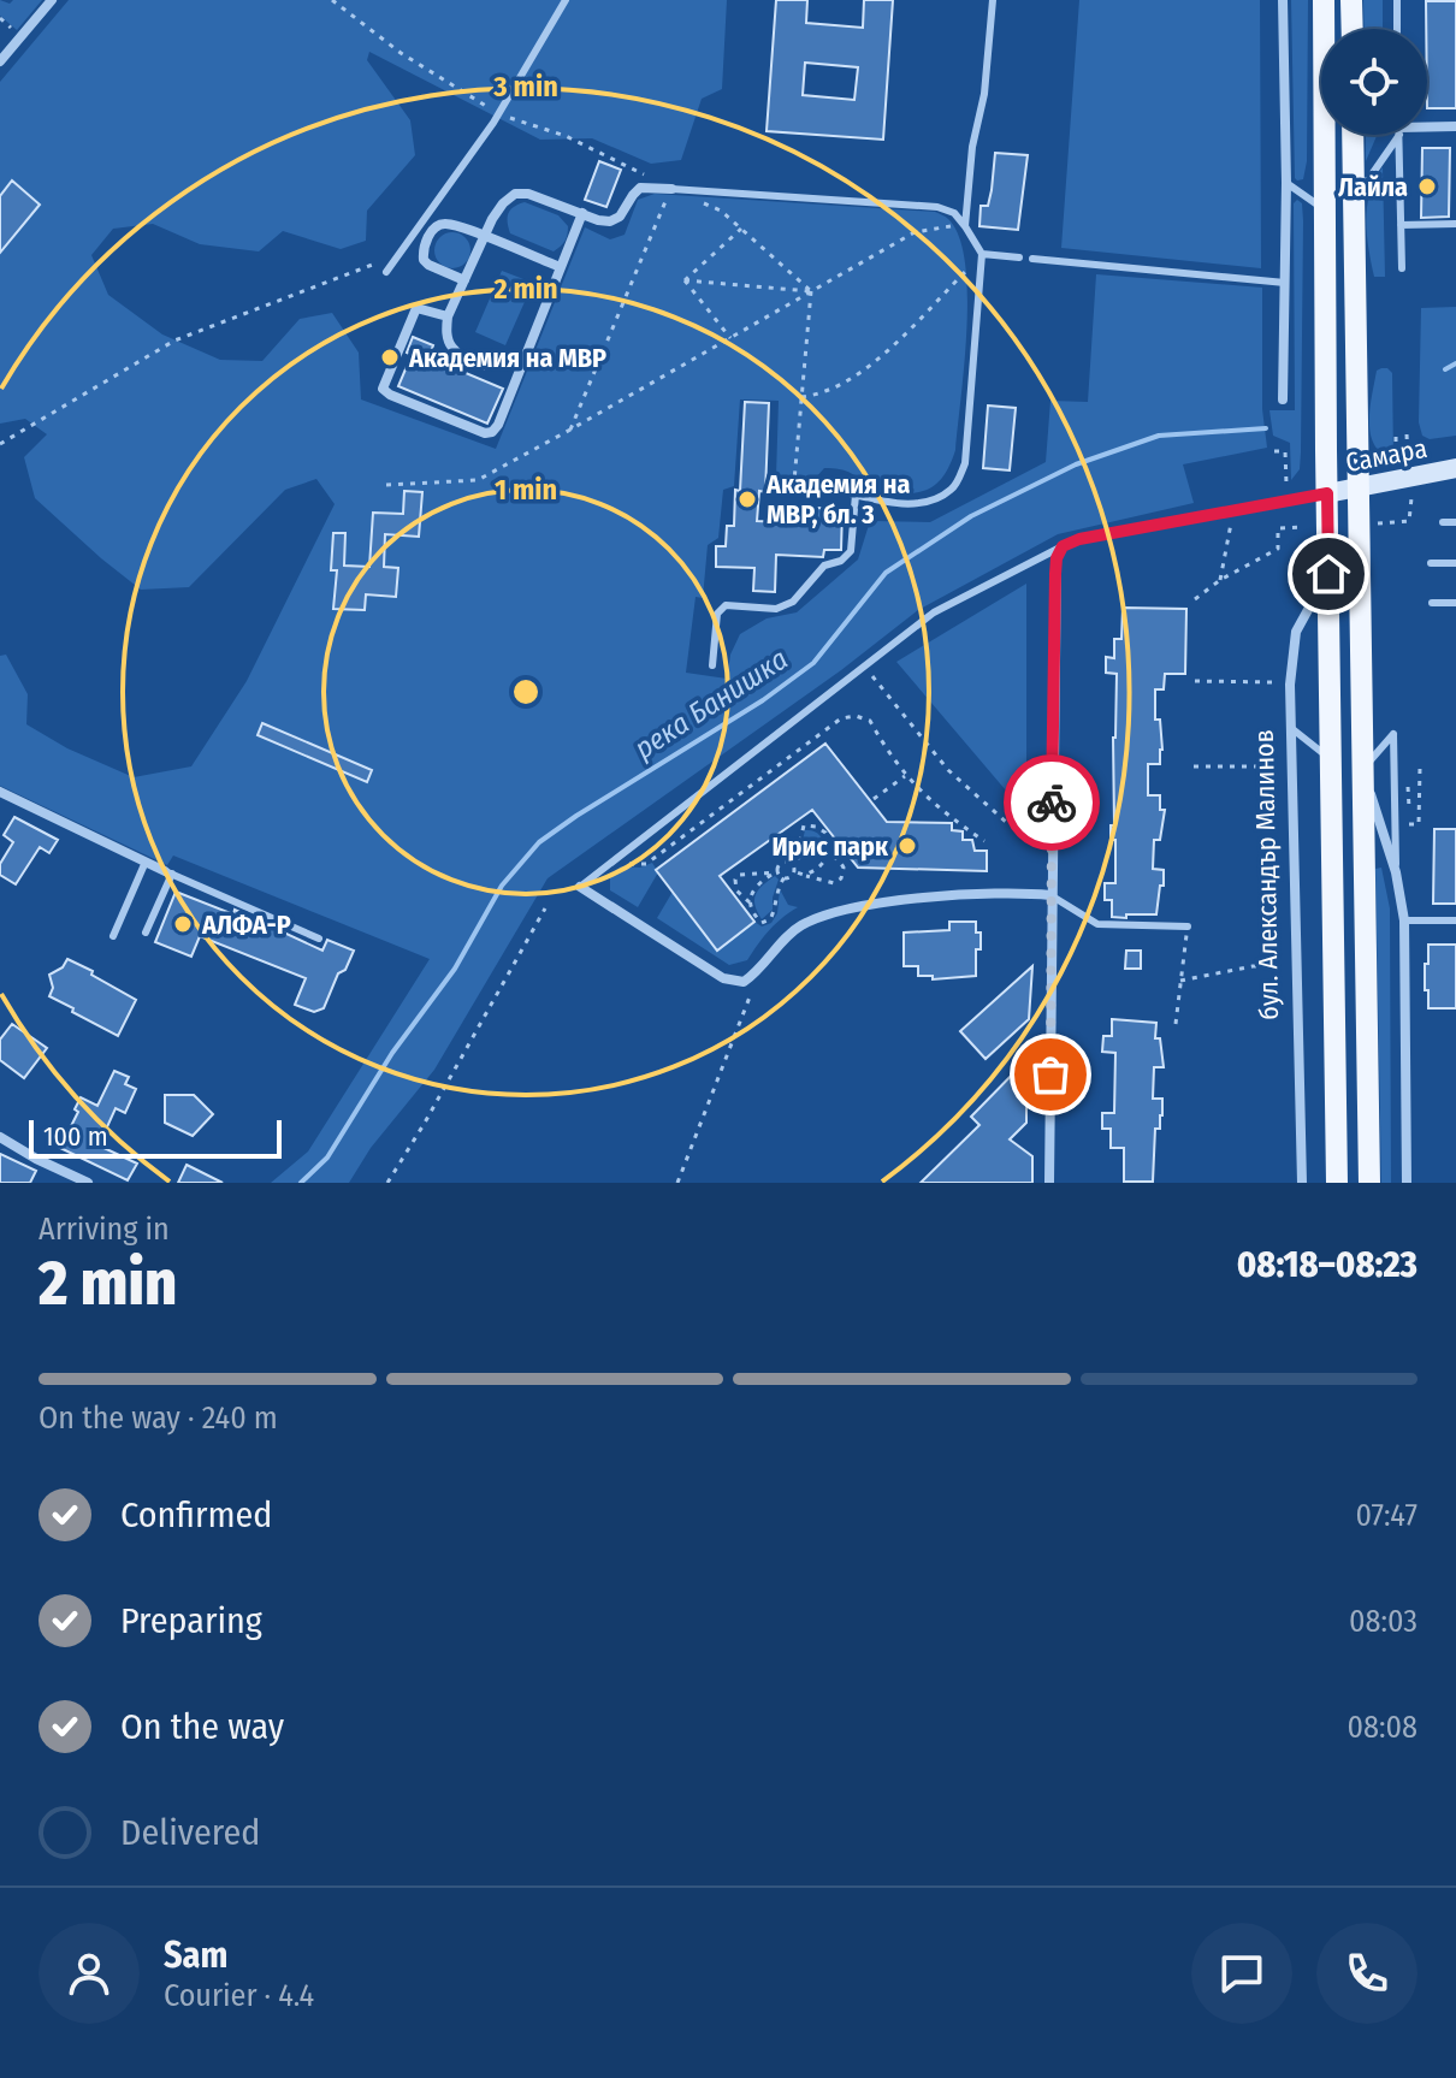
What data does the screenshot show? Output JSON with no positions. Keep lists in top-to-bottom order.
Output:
{
  "streets": {
    "street": ["Самара", "бул. Александър Малинов"]
  },
  "water": ["река Банишка"],
  "places": [
    "Лайла",
    "Академия на МВР",
    "Академия на МВР, бл. 3",
    "Ирис парк",
    "АЛФА-Р"
  ],
  "scale_bar": "100 m",
  "page": {
    "scale": "100 m",
    "heading": ["2 min", "Arriving in", "08:18–08:23"],
    "panel": ["Sam", "Courier · 4.4"],
    "bar": "On the way · 240 m",
    "list": [
      ["Confirmed", "07:47"],
      ["Preparing", "08:03"],
      ["On the way", "08:08"],
      "Delivered"
    ]
  },
  "rings": ["3 min", "2 min", "1 min"]
}
